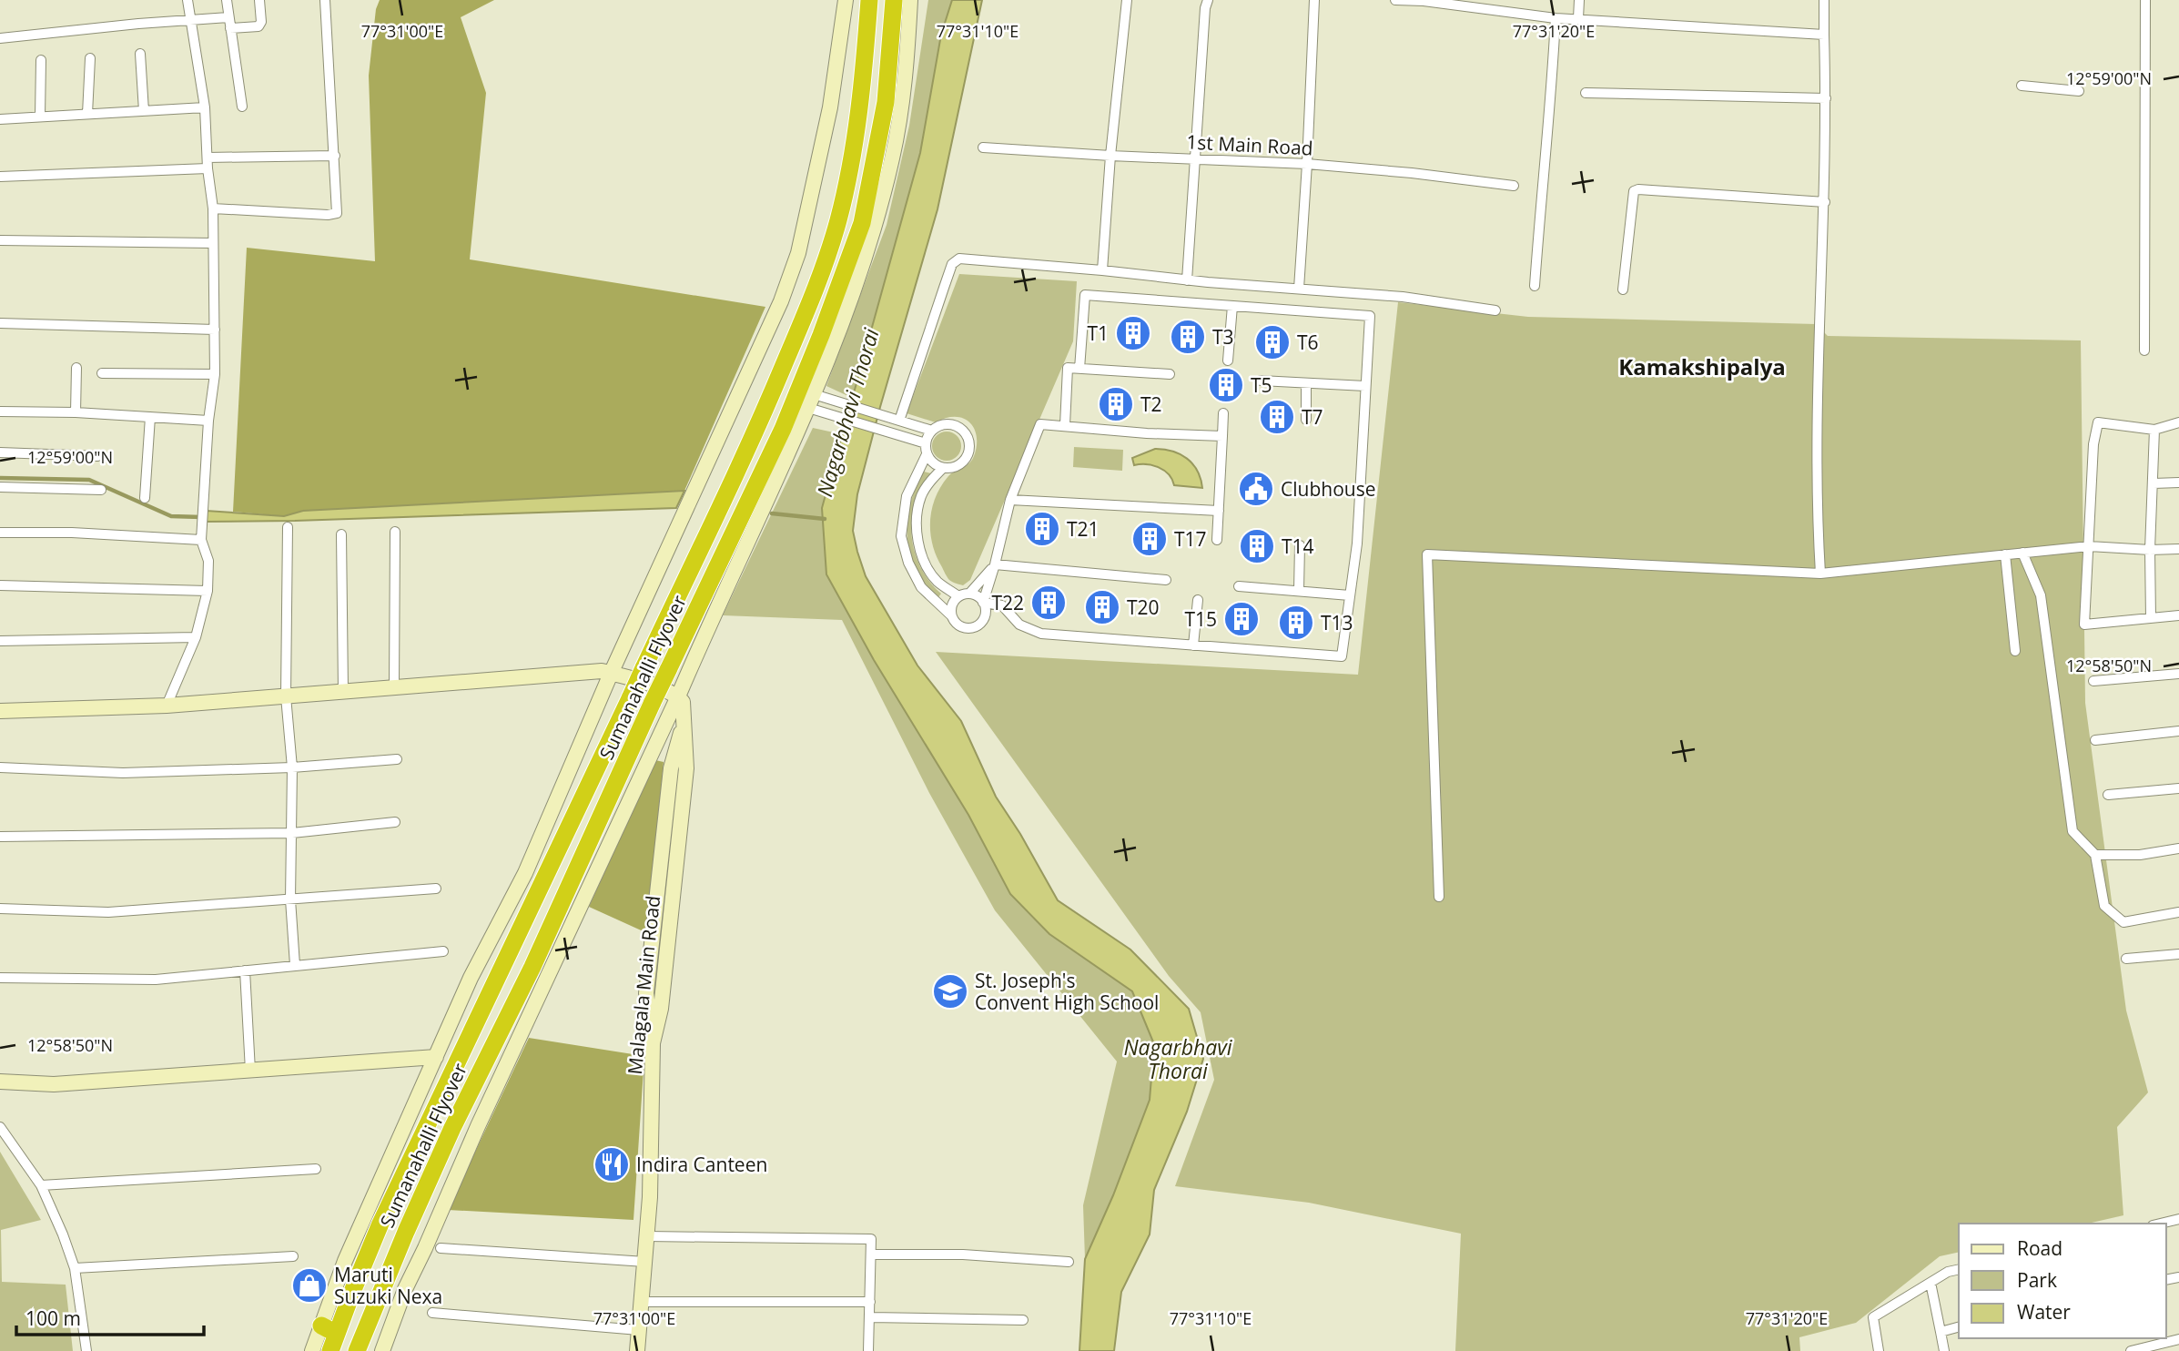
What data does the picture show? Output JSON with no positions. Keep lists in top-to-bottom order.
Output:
{
  "streets": {
    "highway": ["Sumanahalli Flyover"],
    "street": ["1st Main Road", "Malagala Main Road"]
  },
  "districts": ["Kamakshipalya"],
  "water": ["Nagarbhavi Thorai"],
  "places": {
    "building": [
      "T1",
      "T3",
      "T6",
      "T5",
      "T2",
      "T7",
      "T21",
      "T17",
      "T14",
      "T22",
      "T20",
      "T15",
      "T13"
    ],
    "public building": ["Clubhouse"],
    "school or university": ["St. Joseph's Convent High School"],
    "restaurant": ["Indira Canteen"],
    "shop": ["Maruti Suzuki Nexa"]
  },
  "legend": ["Road", "Park", "Water"],
  "scale_bar": "100 m",
  "coordinates": [
    "77°31'00\"E",
    "77°31'10\"E",
    "77°31'20\"E",
    "12°59'00\"N",
    "12°58'50\"N"
  ]
}
